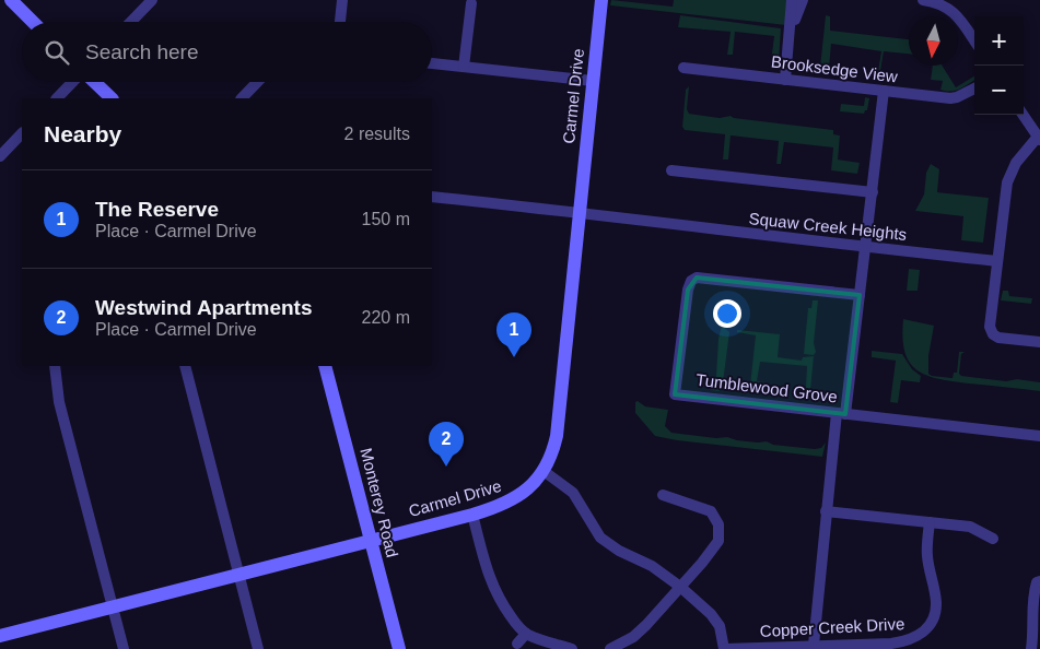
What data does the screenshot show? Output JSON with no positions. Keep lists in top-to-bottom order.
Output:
{
  "streets": {
    "street": [
      "Brooksedge View",
      "Carmel Drive",
      "Squaw Creek Heights",
      "Tumblewood Grove",
      "Monterey Road",
      "Copper Creek Drive"
    ]
  },
  "crossings": [
    ["Carmel Drive", "Squaw Creek Heights"],
    ["Carmel Drive", "Monterey Road"]
  ],
  "north": "bottom",
  "page": {
    "map_buttons": ["+", "−"],
    "search": "Search here",
    "heading": ["Nearby", "2 results"],
    "list": [
      {
        "mark": "1",
        "name": "The Reserve",
        "note": "Place · Carmel Drive",
        "value": "150 m"
      },
      {
        "mark": "2",
        "name": "Westwind Apartments",
        "note": "Place · Carmel Drive",
        "value": "220 m"
      }
    ],
    "pins": ["1", "2"]
  }
}
